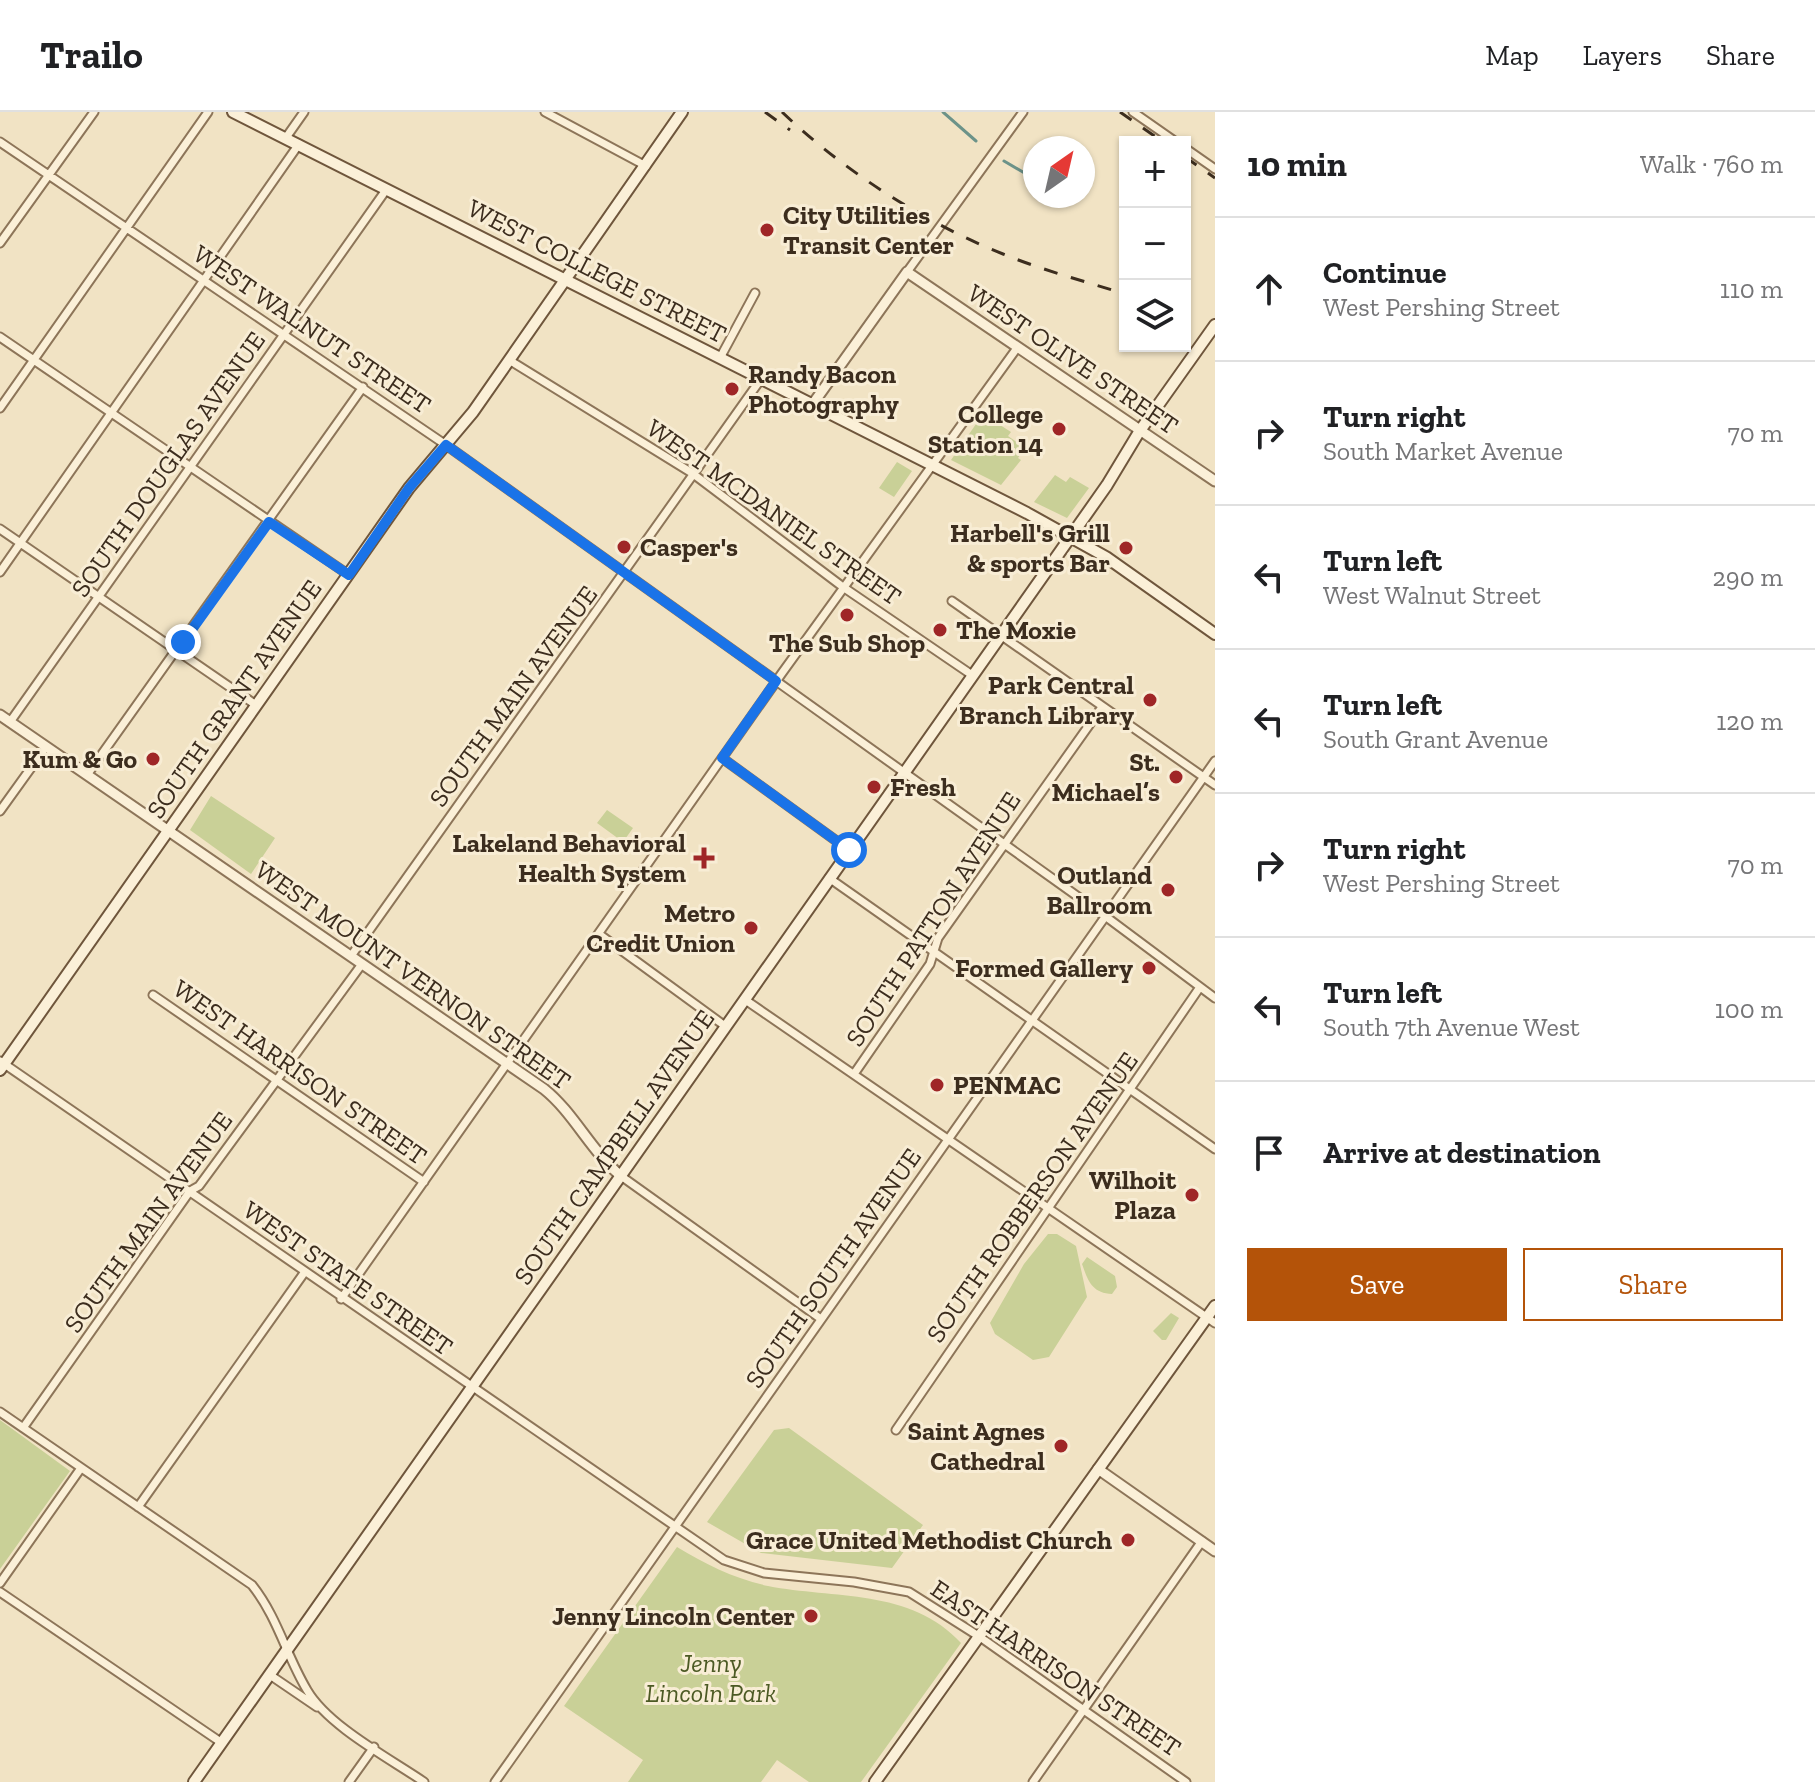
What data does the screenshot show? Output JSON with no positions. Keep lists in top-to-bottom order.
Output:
{
  "streets": {
    "main road": ["WEST COLLEGE STREET", "SOUTH GRANT AVENUE", "SOUTH CAMPBELL AVENUE"],
    "street": [
      "WEST WALNUT STREET",
      "WEST OLIVE STREET",
      "SOUTH DOUGLAS AVENUE",
      "WEST MCDANIEL STREET",
      "SOUTH MAIN AVENUE",
      "SOUTH PATTON AVENUE",
      "WEST MOUNT VERNON STREET",
      "WEST HARRISON STREET",
      "SOUTH ROBBERSON AVENUE",
      "SOUTH SOUTH AVENUE",
      "WEST STATE STREET",
      "EAST HARRISON STREET"
    ]
  },
  "crossings": [
    ["WEST COLLEGE STREET", "SOUTH DOUGLAS AVENUE"],
    ["WEST COLLEGE STREET", "SOUTH MAIN AVENUE"],
    ["WEST COLLEGE STREET", "SOUTH GRANT AVENUE"],
    ["WEST COLLEGE STREET", "SOUTH CAMPBELL AVENUE"],
    ["WEST WALNUT STREET", "SOUTH DOUGLAS AVENUE"],
    ["WEST WALNUT STREET", "SOUTH MAIN AVENUE"],
    ["WEST WALNUT STREET", "SOUTH GRANT AVENUE"],
    ["WEST WALNUT STREET", "SOUTH PATTON AVENUE"],
    ["WEST WALNUT STREET", "SOUTH CAMPBELL AVENUE"],
    ["WEST WALNUT STREET", "SOUTH ROBBERSON AVENUE"],
    ["WEST WALNUT STREET", "SOUTH SOUTH AVENUE"],
    ["WEST OLIVE STREET", "SOUTH CAMPBELL AVENUE"],
    ["SOUTH DOUGLAS AVENUE", "WEST MOUNT VERNON STREET"],
    ["WEST MCDANIEL STREET", "SOUTH MAIN AVENUE"],
    ["WEST MCDANIEL STREET", "SOUTH GRANT AVENUE"],
    ["WEST MCDANIEL STREET", "SOUTH CAMPBELL AVENUE"],
    ["SOUTH MAIN AVENUE", "WEST MOUNT VERNON STREET"],
    ["SOUTH MAIN AVENUE", "WEST HARRISON STREET"],
    ["SOUTH MAIN AVENUE", "WEST STATE STREET"],
    ["SOUTH GRANT AVENUE", "WEST MOUNT VERNON STREET"],
    ["SOUTH GRANT AVENUE", "WEST STATE STREET"],
    ["WEST MOUNT VERNON STREET", "SOUTH CAMPBELL AVENUE"],
    ["WEST MOUNT VERNON STREET", "SOUTH SOUTH AVENUE"],
    ["SOUTH CAMPBELL AVENUE", "WEST STATE STREET"],
    ["SOUTH SOUTH AVENUE", "WEST STATE STREET"],
    ["SOUTH SOUTH AVENUE", "EAST HARRISON STREET"],
    ["WEST STATE STREET", "EAST HARRISON STREET"]
  ],
  "parks": ["Jenny Lincoln Park"],
  "places": {
    "other": [
      "City Utilities Transit Center",
      "Randy Bacon Photography",
      "College Station 14",
      "Casper's",
      "Harbell's Grill & sports Bar",
      "The Sub Shop",
      "The Moxie",
      "Park Central Branch Library",
      "Kum & Go",
      "St. Michael’s",
      "Fresh",
      "Outland Ballroom",
      "Metro Credit Union",
      "Formed Gallery",
      "PENMAC",
      "Wilhoit Plaza",
      "Saint Agnes Cathedral",
      "Grace United Methodist Church",
      "Jenny Lincoln Center"
    ],
    "health": ["Lakeland Behavioral Health System"]
  },
  "north": "top right",
  "page": {
    "header": "Trailo",
    "nav": ["Map", "Layers", "Share"],
    "heading": ["10 min", "Walk · 760 m"],
    "map_buttons": ["+", "−"],
    "list": [
      ["Continue", "West Pershing Street", "110 m"],
      ["Turn right", "South Market Avenue", "70 m"],
      ["Turn left", "West Walnut Street", "290 m"],
      ["Turn left", "South Grant Avenue", "120 m"],
      ["Turn right", "West Pershing Street", "70 m"],
      ["Turn left", "South 7th Avenue West", "100 m"],
      "Arrive at destination"
    ],
    "buttons": ["Save", "Share"]
  }
}
